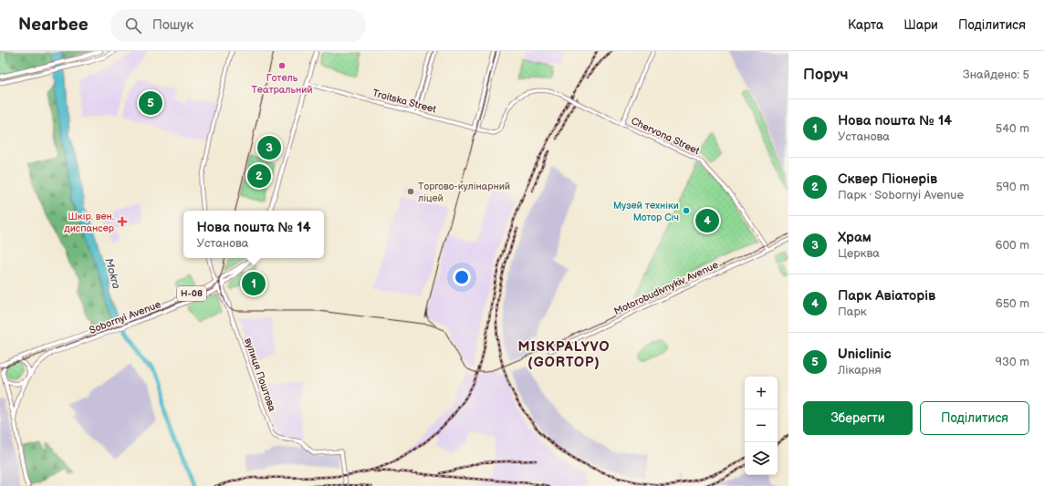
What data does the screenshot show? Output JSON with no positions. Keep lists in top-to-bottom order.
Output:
{
  "streets": {
    "main road": ["Н-08", "Sobornyi Avenue"],
    "street": [
      "Troitska Street",
      "Chervona Street",
      "Motorobudivnykiv Avenue",
      "вулиця Поштова"
    ]
  },
  "crossings": [
    ["Troitska Street", "Chervona Street"],
    ["Chervona Street", "Motorobudivnykiv Avenue"],
    ["Н-08", "Sobornyi Avenue"],
    ["Sobornyi Avenue", "вулиця Поштова"]
  ],
  "districts": ["MISKPALYVO (GORTOP)"],
  "water": ["Mokra"],
  "places": {
    "other": ["Готель Театральний", "Торгово-кулінарний ліцей", "Музей техніки Мотор Січ"],
    "health": ["Шкір. вен. диспансер"]
  },
  "page": {
    "header": "Nearbee",
    "search": "Пошук",
    "nav": ["Карта", "Шари", "Поділитися"],
    "heading": ["Поруч", "Знайдено: 5"],
    "pins": [
      "5",
      "3",
      "2",
      "4",
      "1"
    ],
    "list": [
      {
        "mark": "1",
        "name": "Нова пошта № 14",
        "note": "Установа",
        "value": "540 m"
      },
      {
        "mark": "2",
        "name": "Сквер Піонерів",
        "note": "Парк · Sobornyi Avenue",
        "value": "590 m"
      },
      {
        "mark": "3",
        "name": "Храм",
        "note": "Церква",
        "value": "600 m"
      },
      {
        "mark": "4",
        "name": "Парк Авіаторів",
        "note": "Парк",
        "value": "650 m"
      },
      {
        "mark": "5",
        "name": "Uniclinic",
        "note": "Лікарня",
        "value": "930 m"
      }
    ],
    "popup": ["Нова пошта № 14", "Установа"],
    "map_buttons": ["+", "−"],
    "buttons": ["Зберегти", "Поділитися"]
  }
}
